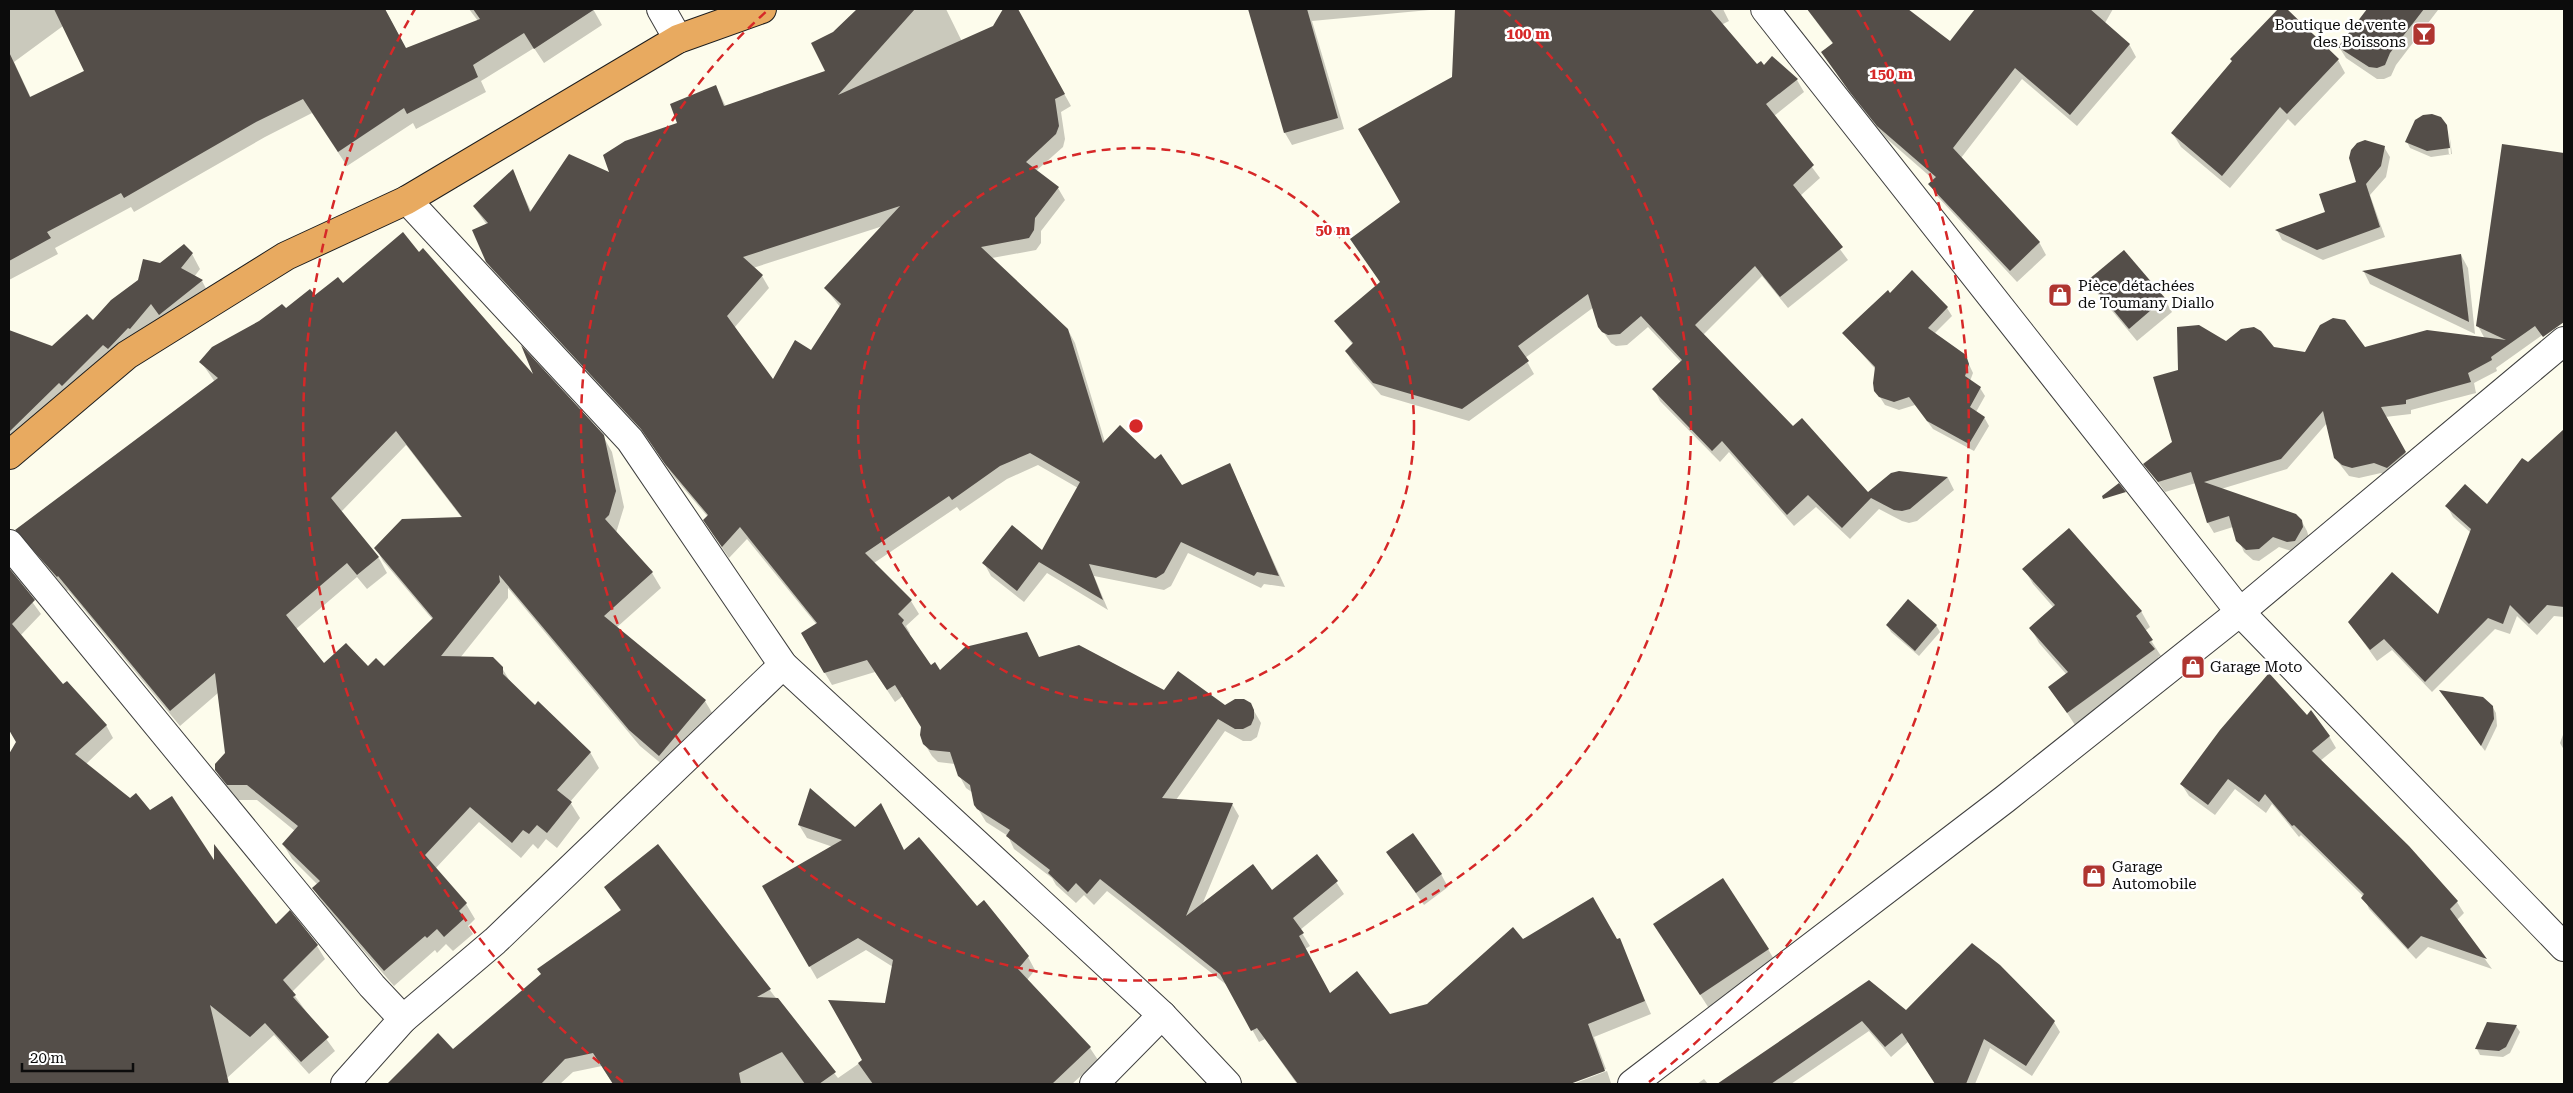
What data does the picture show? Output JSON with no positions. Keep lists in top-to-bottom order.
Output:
{
  "places": {
    "bar": ["Boutique de vente des Boissons"],
    "shop": ["Pièce détachées de Toumany Diallo", "Garage Moto", "Garage Automobile"]
  },
  "scale_bar": "20 m",
  "rings": ["100 m", "150 m", "50 m"]
}
